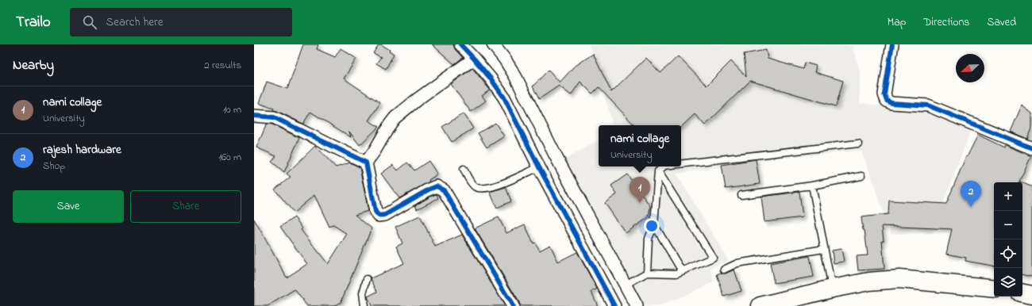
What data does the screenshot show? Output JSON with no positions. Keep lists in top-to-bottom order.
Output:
{
  "north": "bottom left",
  "page": {
    "header": "Trailo",
    "search": "Search here",
    "nav": ["Map", "Directions", "Saved"],
    "heading": ["Nearby", "2 results"],
    "list": [
      {
        "mark": "1",
        "name": "nami collage",
        "note": "University",
        "value": "10 m"
      },
      {
        "mark": "2",
        "name": "rajesh hardware",
        "note": "Shop",
        "value": "160 m"
      }
    ],
    "popup": ["nami collage", "University"],
    "pins": ["1", "2"],
    "buttons": ["Save", "Share"],
    "map_buttons": ["+", "−"]
  }
}
